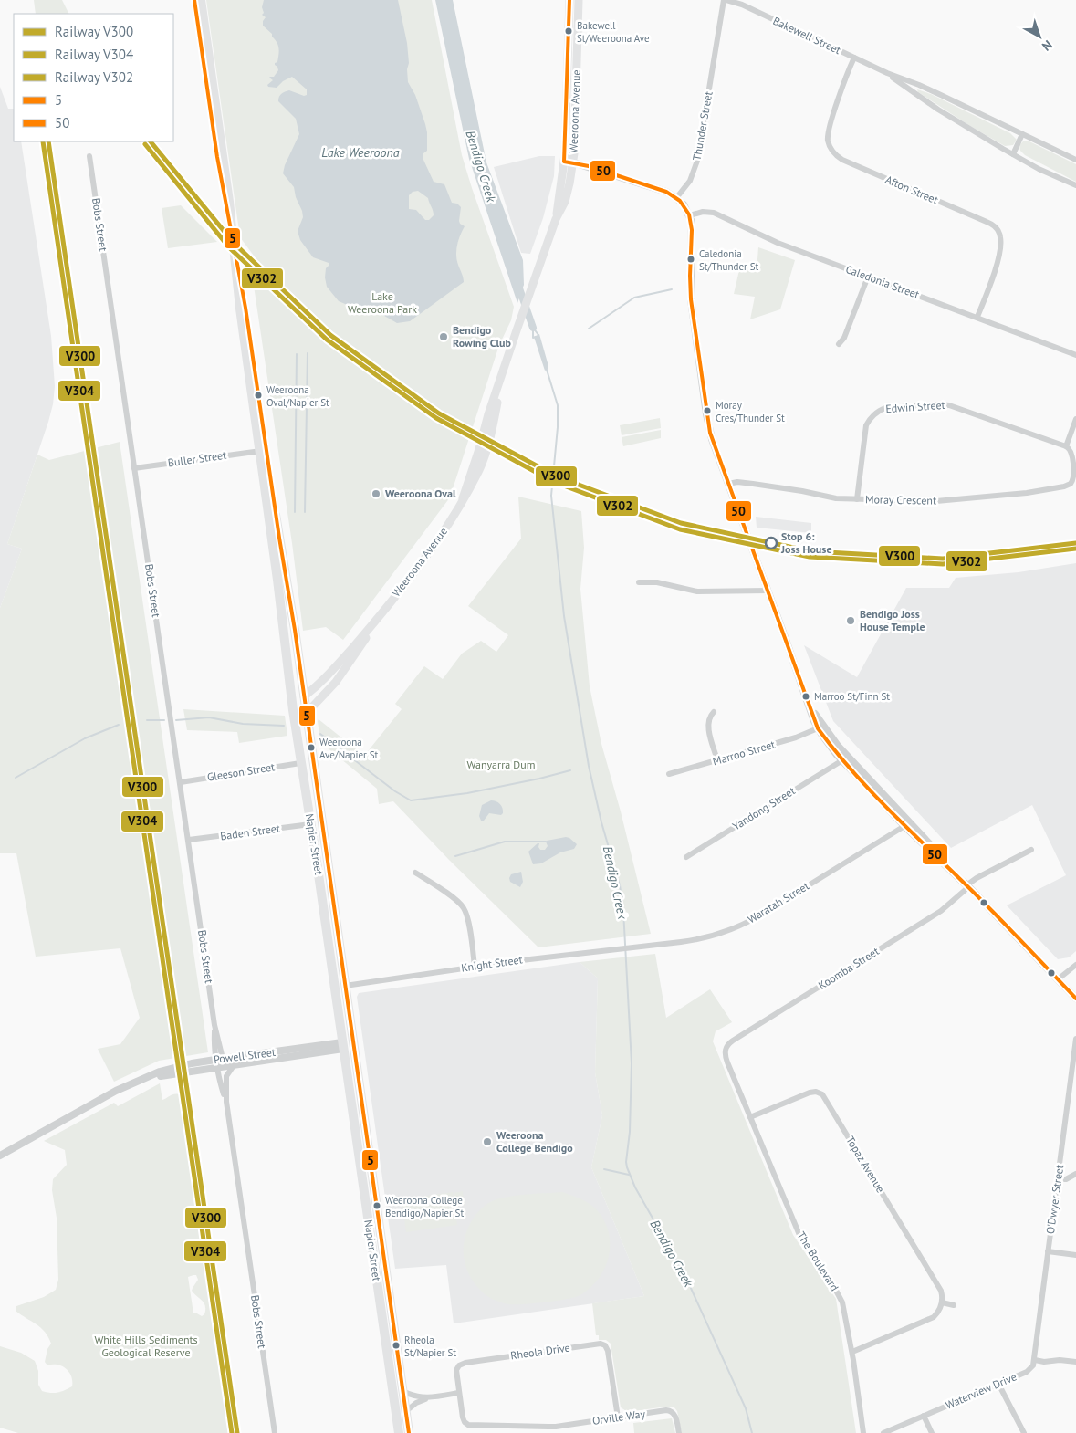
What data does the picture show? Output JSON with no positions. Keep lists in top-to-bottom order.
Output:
{
  "streets": {
    "highway": ["Napier Street", "Powell Street"],
    "main road": ["Weeroona Avenue"],
    "street": [
      "Bakewell Street",
      "Thunder Street",
      "Afton Street",
      "Bobs Street",
      "Caledonia Street",
      "Edwin Street",
      "Buller Street",
      "Moray Crescent",
      "Marroo Street",
      "Gleeson Street",
      "Yandong Street",
      "Baden Street",
      "Waratah Street",
      "Knight Street",
      "Koomba Street",
      "Topaz Avenue",
      "O'Dwyer Street",
      "The Boulevard",
      "Rheola Drive",
      "Waterview Drive",
      "Orville Way"
    ]
  },
  "crossings": [
    ["Bakewell Street", "Thunder Street"],
    ["Bakewell Street", "Afton Street"],
    ["Weeroona Avenue", "Napier Street"],
    ["Afton Street", "Caledonia Street"],
    ["Bobs Street", "Buller Street"],
    ["Bobs Street", "Gleeson Street"],
    ["Bobs Street", "Baden Street"],
    ["Bobs Street", "Powell Street"],
    ["Edwin Street", "Moray Crescent"],
    ["Buller Street", "Napier Street"],
    ["Gleeson Street", "Napier Street"],
    ["Baden Street", "Napier Street"],
    ["Napier Street", "Knight Street"],
    ["Napier Street", "Powell Street"],
    ["Waratah Street", "Knight Street"],
    ["Koomba Street", "The Boulevard"],
    ["Topaz Avenue", "The Boulevard"],
    ["O'Dwyer Street", "Waterview Drive"],
    ["Rheola Drive", "Orville Way"]
  ],
  "water": ["Lake Weeroona", "Bendigo Creek"],
  "parks": ["Lake Weeroona Park", "Wanyarra Dum", "White Hills Sediments Geological Reserve"],
  "places": [
    "Bakewell St/Weeroona Ave",
    "Caledonia St/Thunder St",
    "Bendigo Rowing Club",
    "Weeroona Oval/Napier St",
    "Moray Cres/Thunder St",
    "Weeroona Oval",
    "Stop 6: Joss House",
    "Bendigo Joss House Temple",
    "Marroo St/Finn St",
    "Weeroona Ave/Napier St",
    "Weeroona College Bendigo",
    "Weeroona College Bendigo/Napier St",
    "Rheola St/Napier St"
  ],
  "lines": [
    "transit line 5",
    "transit line 50",
    "rail line V300",
    "rail line V304",
    "rail line V302"
  ],
  "legend": [
    "Railway V300",
    "Railway V304",
    "Railway V302",
    "5",
    "50"
  ],
  "north": "bottom right"
}
